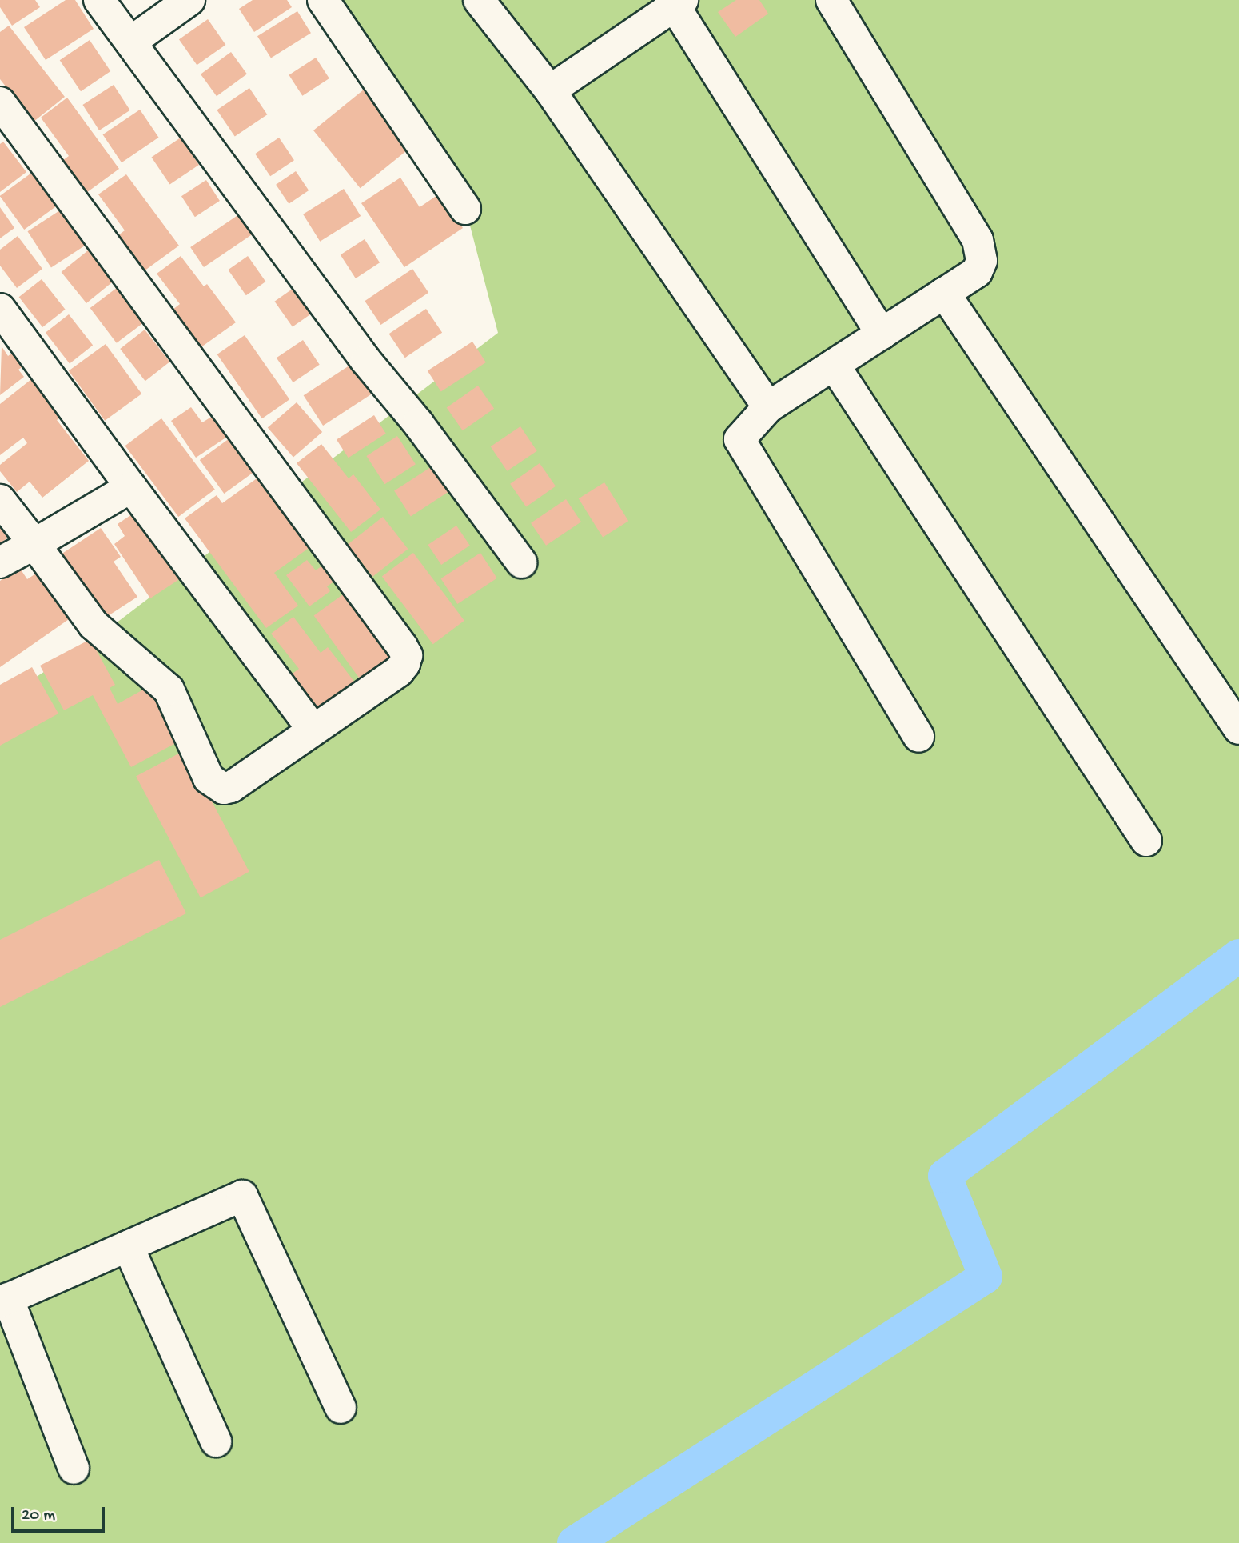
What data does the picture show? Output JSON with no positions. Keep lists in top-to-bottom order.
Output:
{
  "scale_bar": "20 m"
}
